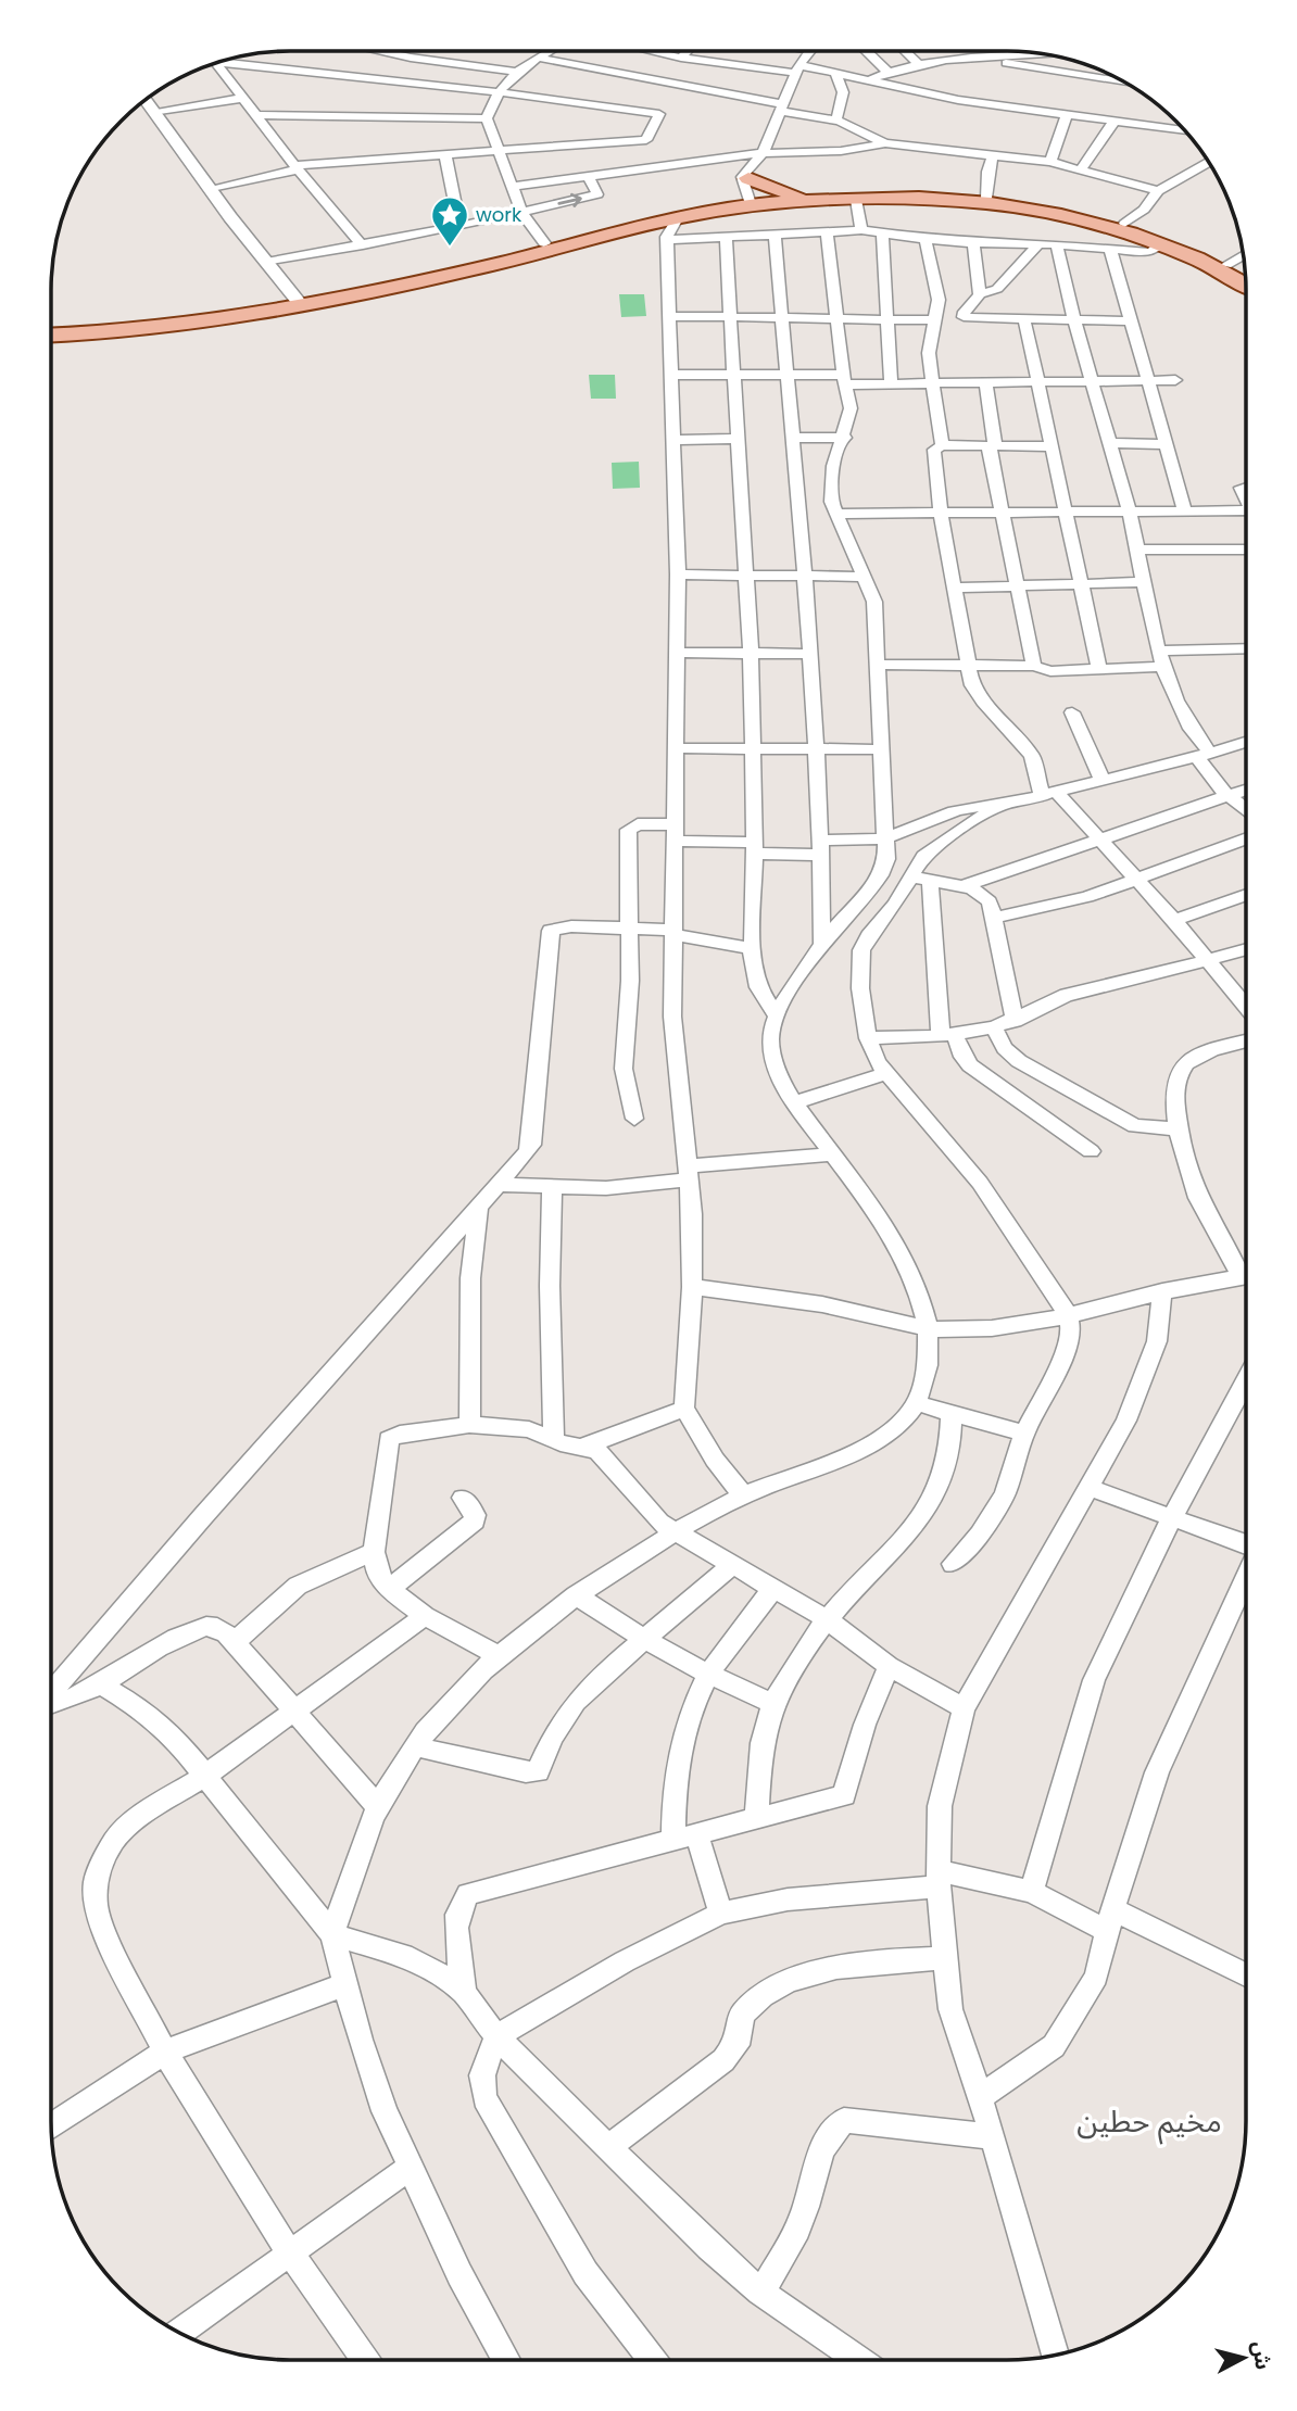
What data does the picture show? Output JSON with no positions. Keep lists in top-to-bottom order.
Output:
{
  "districts": ["مخيم حطين"],
  "places": {
    "place": ["work"]
  },
  "north": "right"
}
